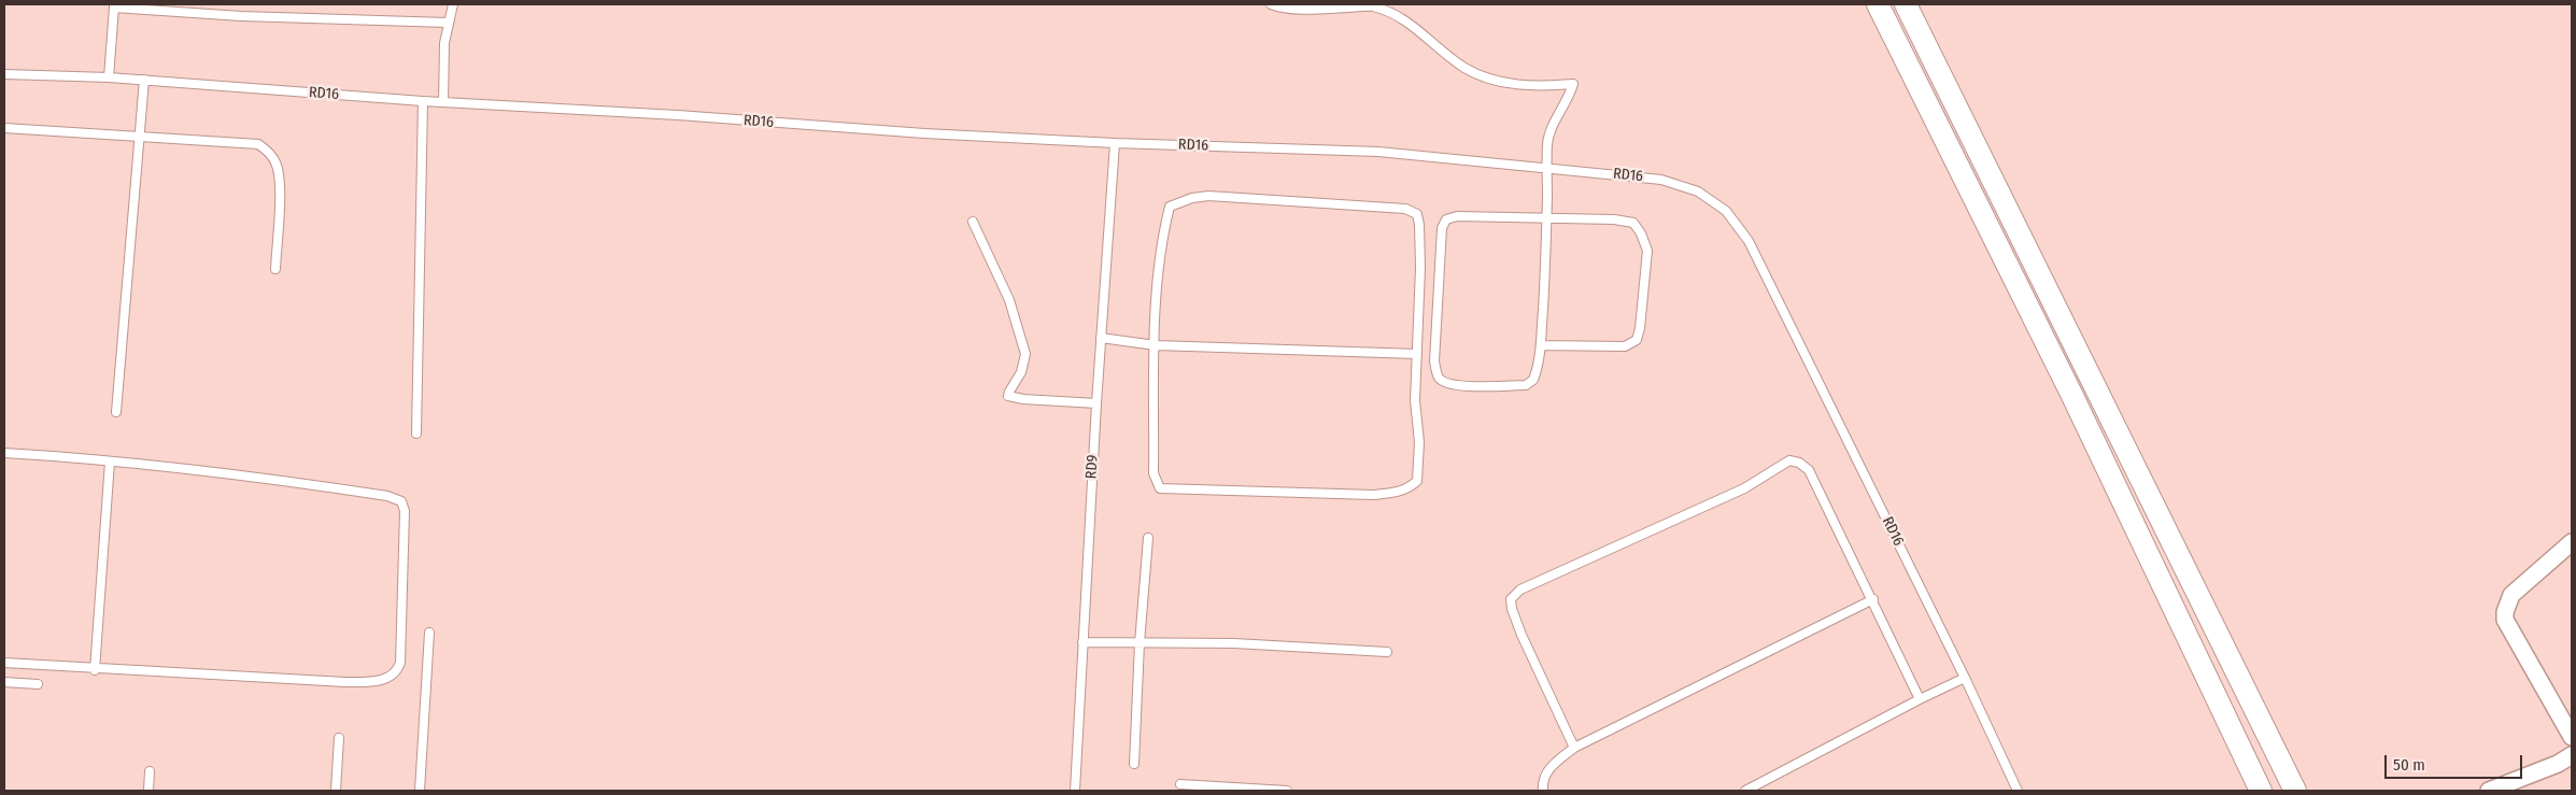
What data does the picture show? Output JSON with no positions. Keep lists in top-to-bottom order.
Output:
{
  "streets": {
    "lane": ["RD16", "RD9"]
  },
  "crossings": [
    ["RD16", "RD9"]
  ],
  "scale_bar": "50 m"
}
